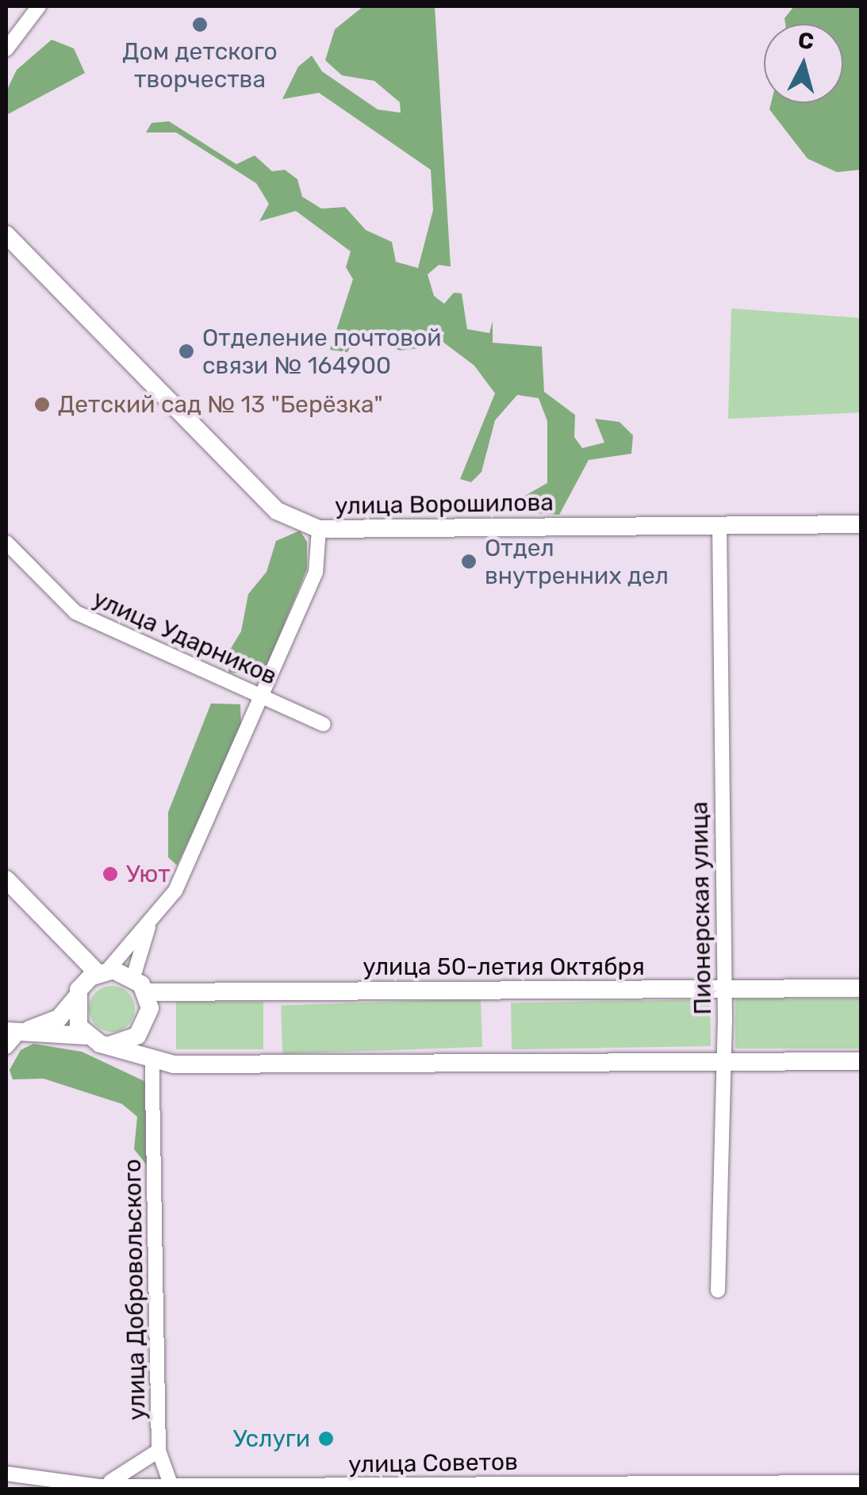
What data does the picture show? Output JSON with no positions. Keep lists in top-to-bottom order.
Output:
{
  "streets": {
    "main road": ["улица Ворошилова", "улица 50-летия Октября"],
    "street": [
      "улица Ударников",
      "Пионерская улица",
      "улица Добровольского",
      "улица Советов"
    ]
  },
  "crossings": [
    ["улица Ворошилова", "Пионерская улица"],
    ["Пионерская улица", "улица 50-летия Октября"],
    ["улица Добровольского", "улица Советов"]
  ],
  "places": [
    "Дом детского творчества",
    "Отделение почтовой связи № 164900",
    "Детский сад № 13 \"Берёзка\"",
    "Отдел внутренних дел",
    "Уют",
    "Услуги"
  ],
  "north": "top"
}
